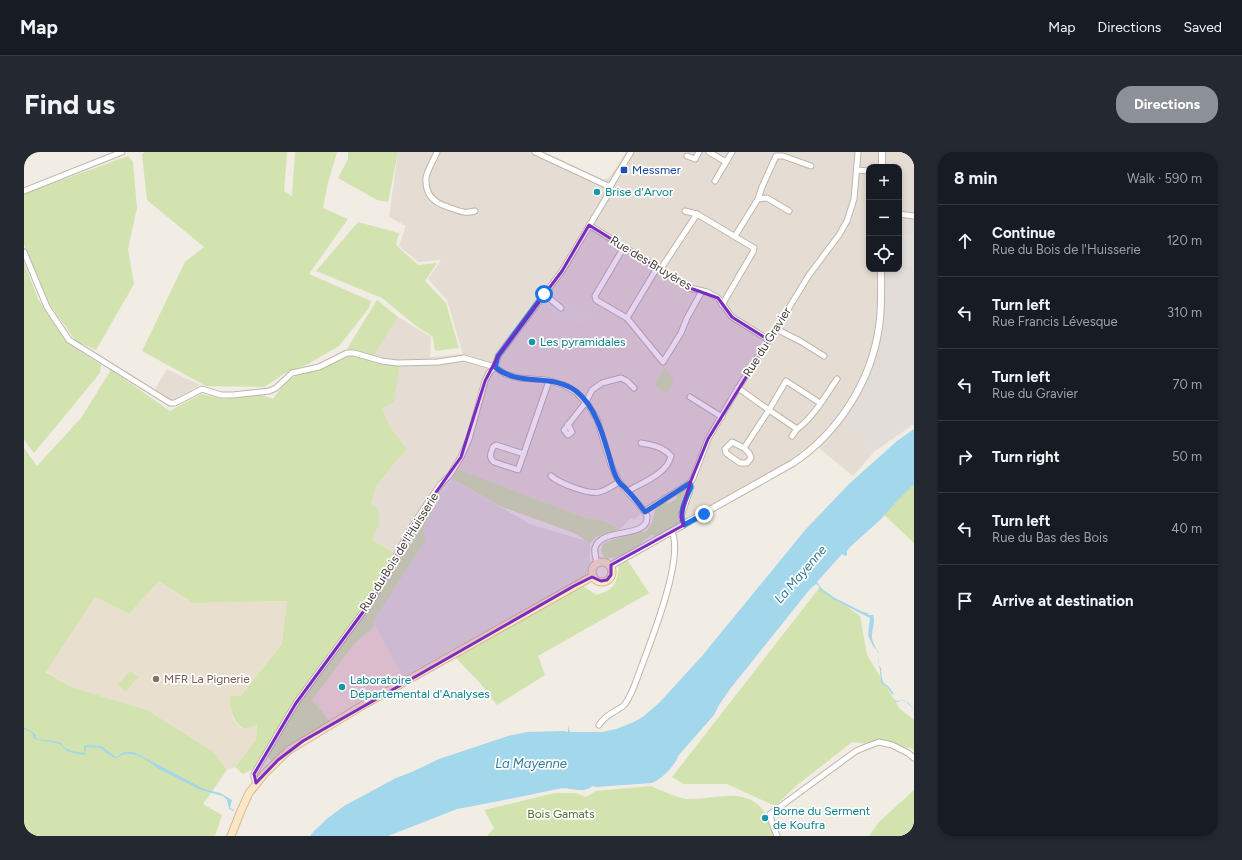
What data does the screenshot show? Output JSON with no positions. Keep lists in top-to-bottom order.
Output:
{
  "streets": {
    "street": ["Rue des Bruyères", "Rue du Gravier", "Rue du Bois de l'Huisserie"]
  },
  "crossings": [
    ["Rue des Bruyères", "Rue du Gravier"],
    ["Rue des Bruyères", "Rue du Bois de l'Huisserie"]
  ],
  "water": ["La Mayenne"],
  "parks": ["Bois Gamats"],
  "places": {
    "transit": ["Messmer"],
    "other": [
      "Brise d'Arvor",
      "Les pyramidales",
      "MFR La Pignerie",
      "Laboratoire Départemental d'Analyses",
      "Borne du Serment de Koufra"
    ]
  },
  "page": {
    "header": "Map",
    "nav": ["Map", "Directions", "Saved"],
    "buttons": "Directions",
    "title": "Find us",
    "heading": ["8 min", "Walk · 590 m"],
    "map_buttons": ["+", "−"],
    "list": [
      ["Continue", "Rue du Bois de l'Huisserie", "120 m"],
      ["Turn left", "Rue Francis Lévesque", "310 m"],
      ["Turn left", "Rue du Gravier", "70 m"],
      ["Turn right", "50 m"],
      ["Turn left", "Rue du Bas des Bois", "40 m"],
      "Arrive at destination"
    ]
  }
}
